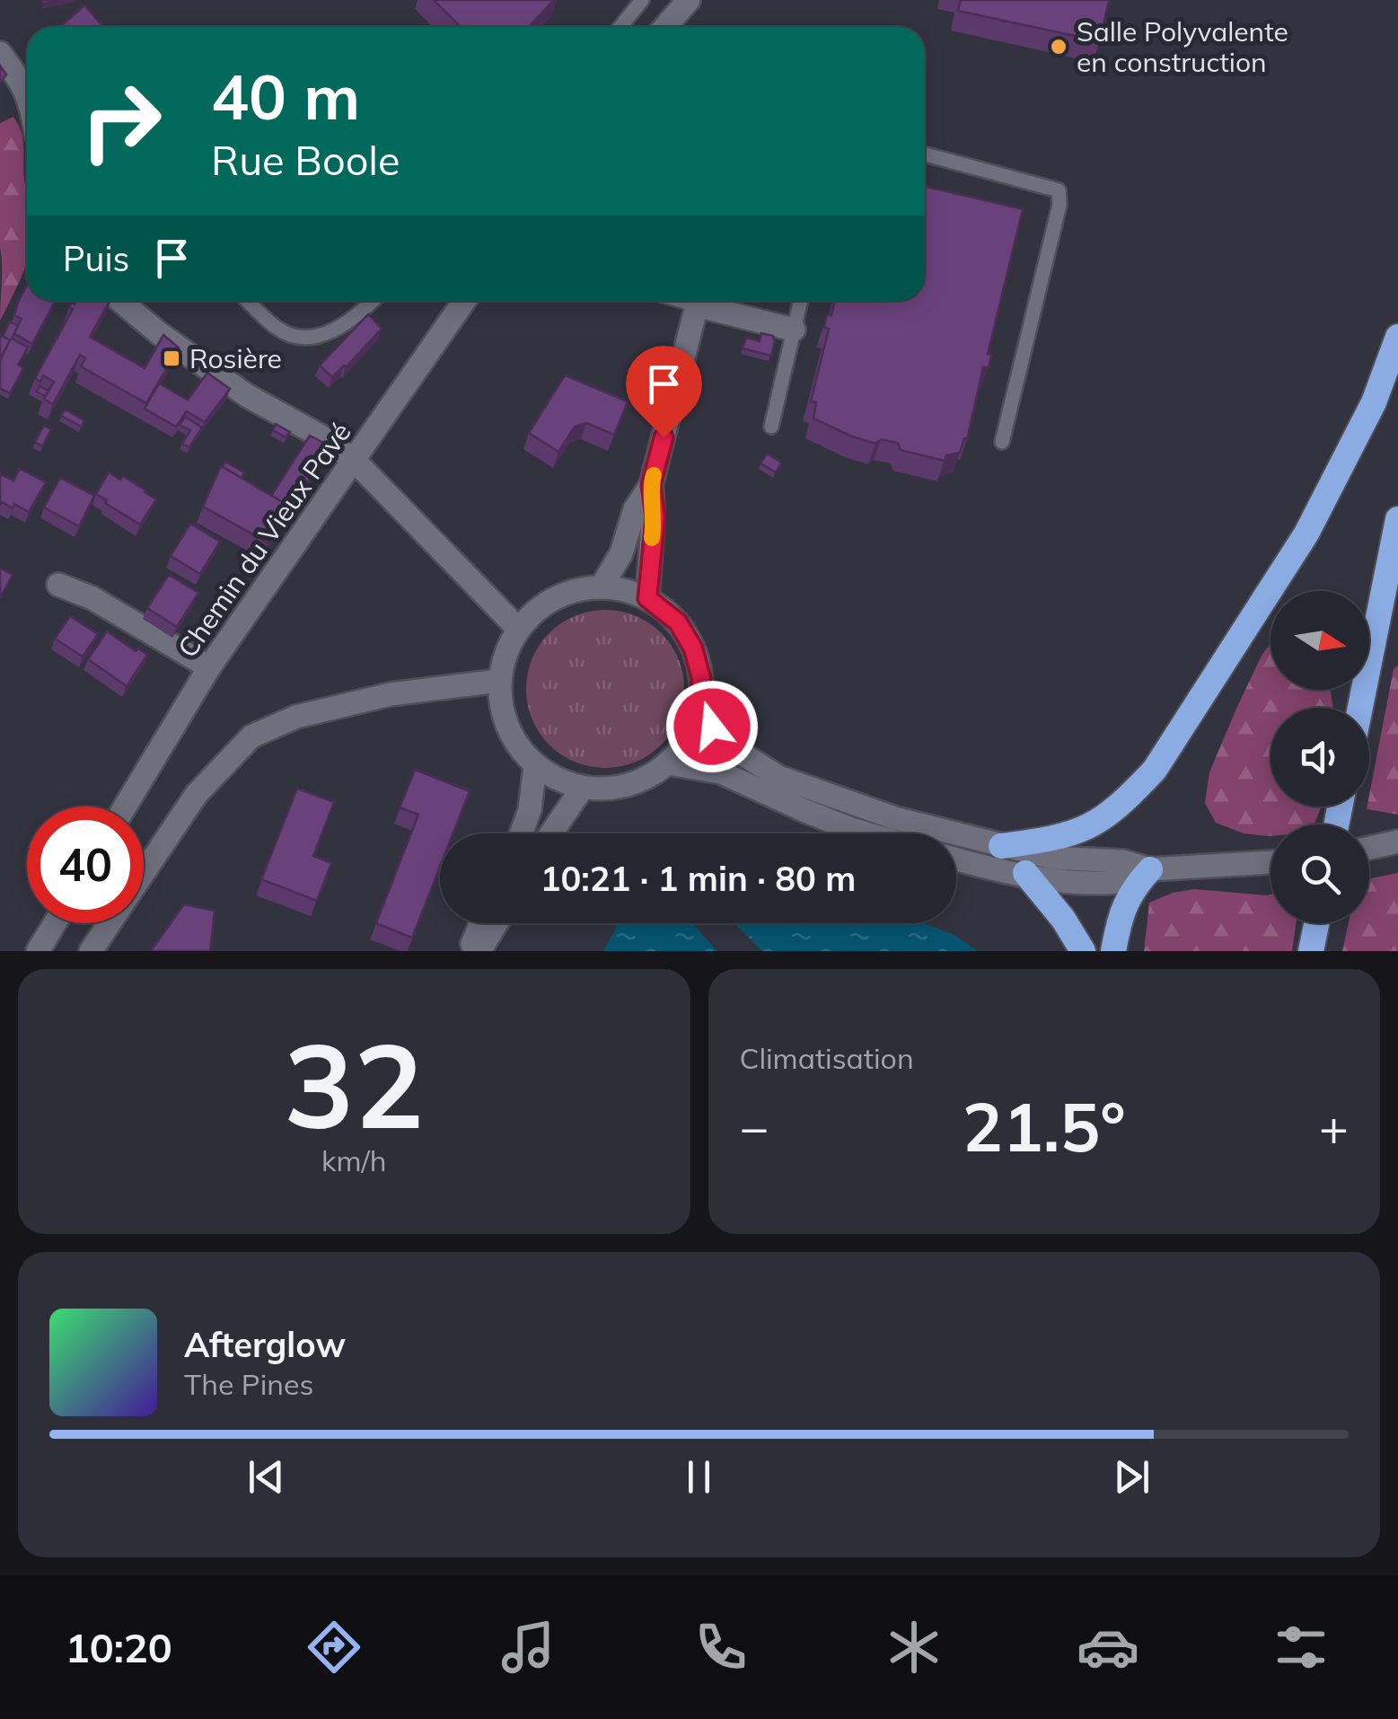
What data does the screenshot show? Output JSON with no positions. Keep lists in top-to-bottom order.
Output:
{
  "streets": {
    "street": ["Chemin du Vieux Pavé"]
  },
  "places": {
    "other": ["Salle Polyvalente en construction"],
    "transit": ["Rosière"]
  },
  "north": "right",
  "page": {
    "turn": ["40 m", "Rue Boole"],
    "then": "Puis",
    "limit": "40",
    "trip": "10:21 · 1 min · 80 m",
    "tile": [
      ["32", "km/h"],
      "Climatisation"
    ],
    "heat": ["−", "21.5°", "+"],
    "song": ["Afterglow", "The Pines"],
    "tabs": "10:20"
  }
}
